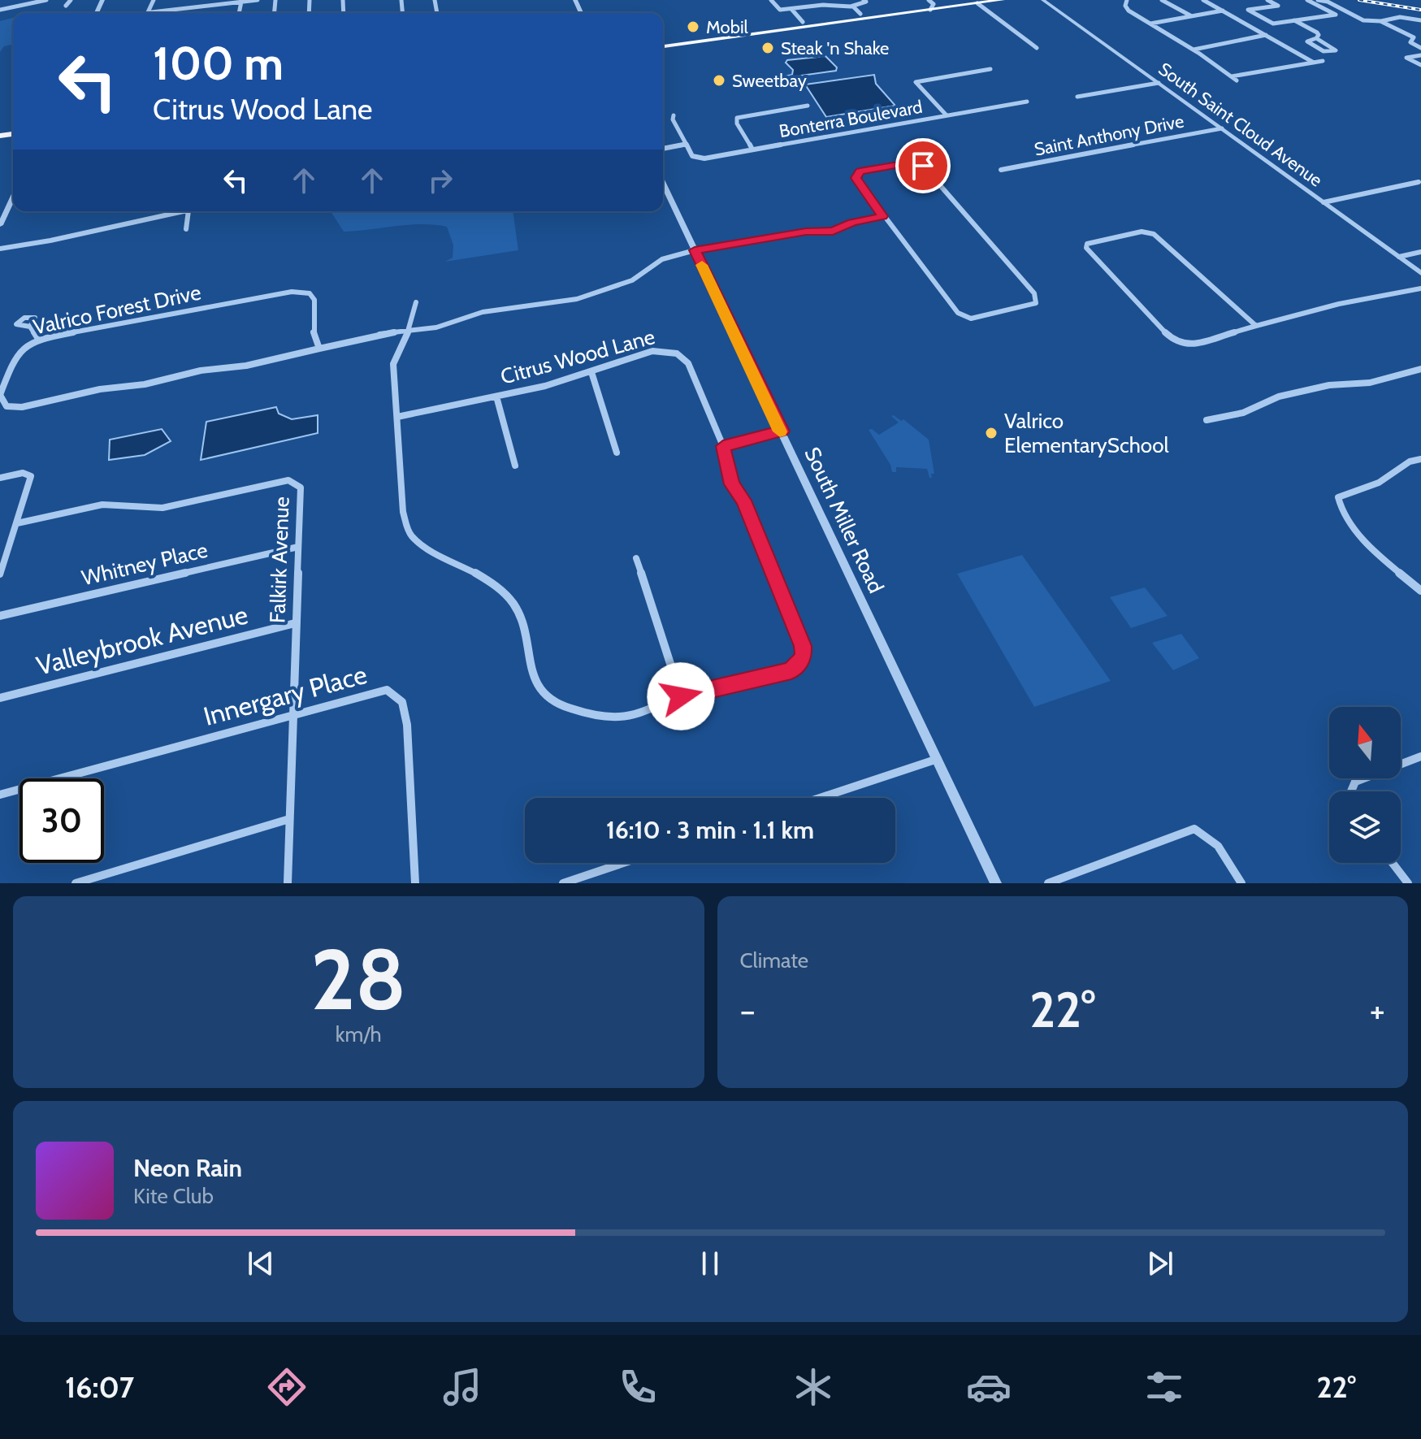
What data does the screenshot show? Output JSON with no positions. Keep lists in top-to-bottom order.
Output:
{
  "streets": {
    "street": [
      "Bonterra Boulevard",
      "South Saint Cloud Avenue",
      "Saint Anthony Drive",
      "Valrico Forest Drive",
      "Citrus Wood Lane",
      "South Miller Road",
      "Falkirk Avenue",
      "Whitney Place",
      "Valleybrook Avenue",
      "Innergary Place"
    ]
  },
  "crossings": [
    ["South Saint Cloud Avenue", "Saint Anthony Drive"],
    ["Valrico Forest Drive", "Citrus Wood Lane"],
    ["Valrico Forest Drive", "South Miller Road"],
    ["Falkirk Avenue", "Whitney Place"],
    ["Falkirk Avenue", "Valleybrook Avenue"],
    ["Falkirk Avenue", "Innergary Place"]
  ],
  "places": [
    "Mobil",
    "Steak 'n Shake",
    "Sweetbay",
    "Valrico ElementarySchool"
  ],
  "north": "top",
  "page": {
    "turn": ["100 m", "Citrus Wood Lane"],
    "limit": "30",
    "trip": "16:10 · 3 min · 1.1 km",
    "tile": [
      ["28", "km/h"],
      "Climate"
    ],
    "heat": ["−", "22°", "+"],
    "song": ["Neon Rain", "Kite Club"],
    "tabs": ["16:07", "22°"]
  }
}
